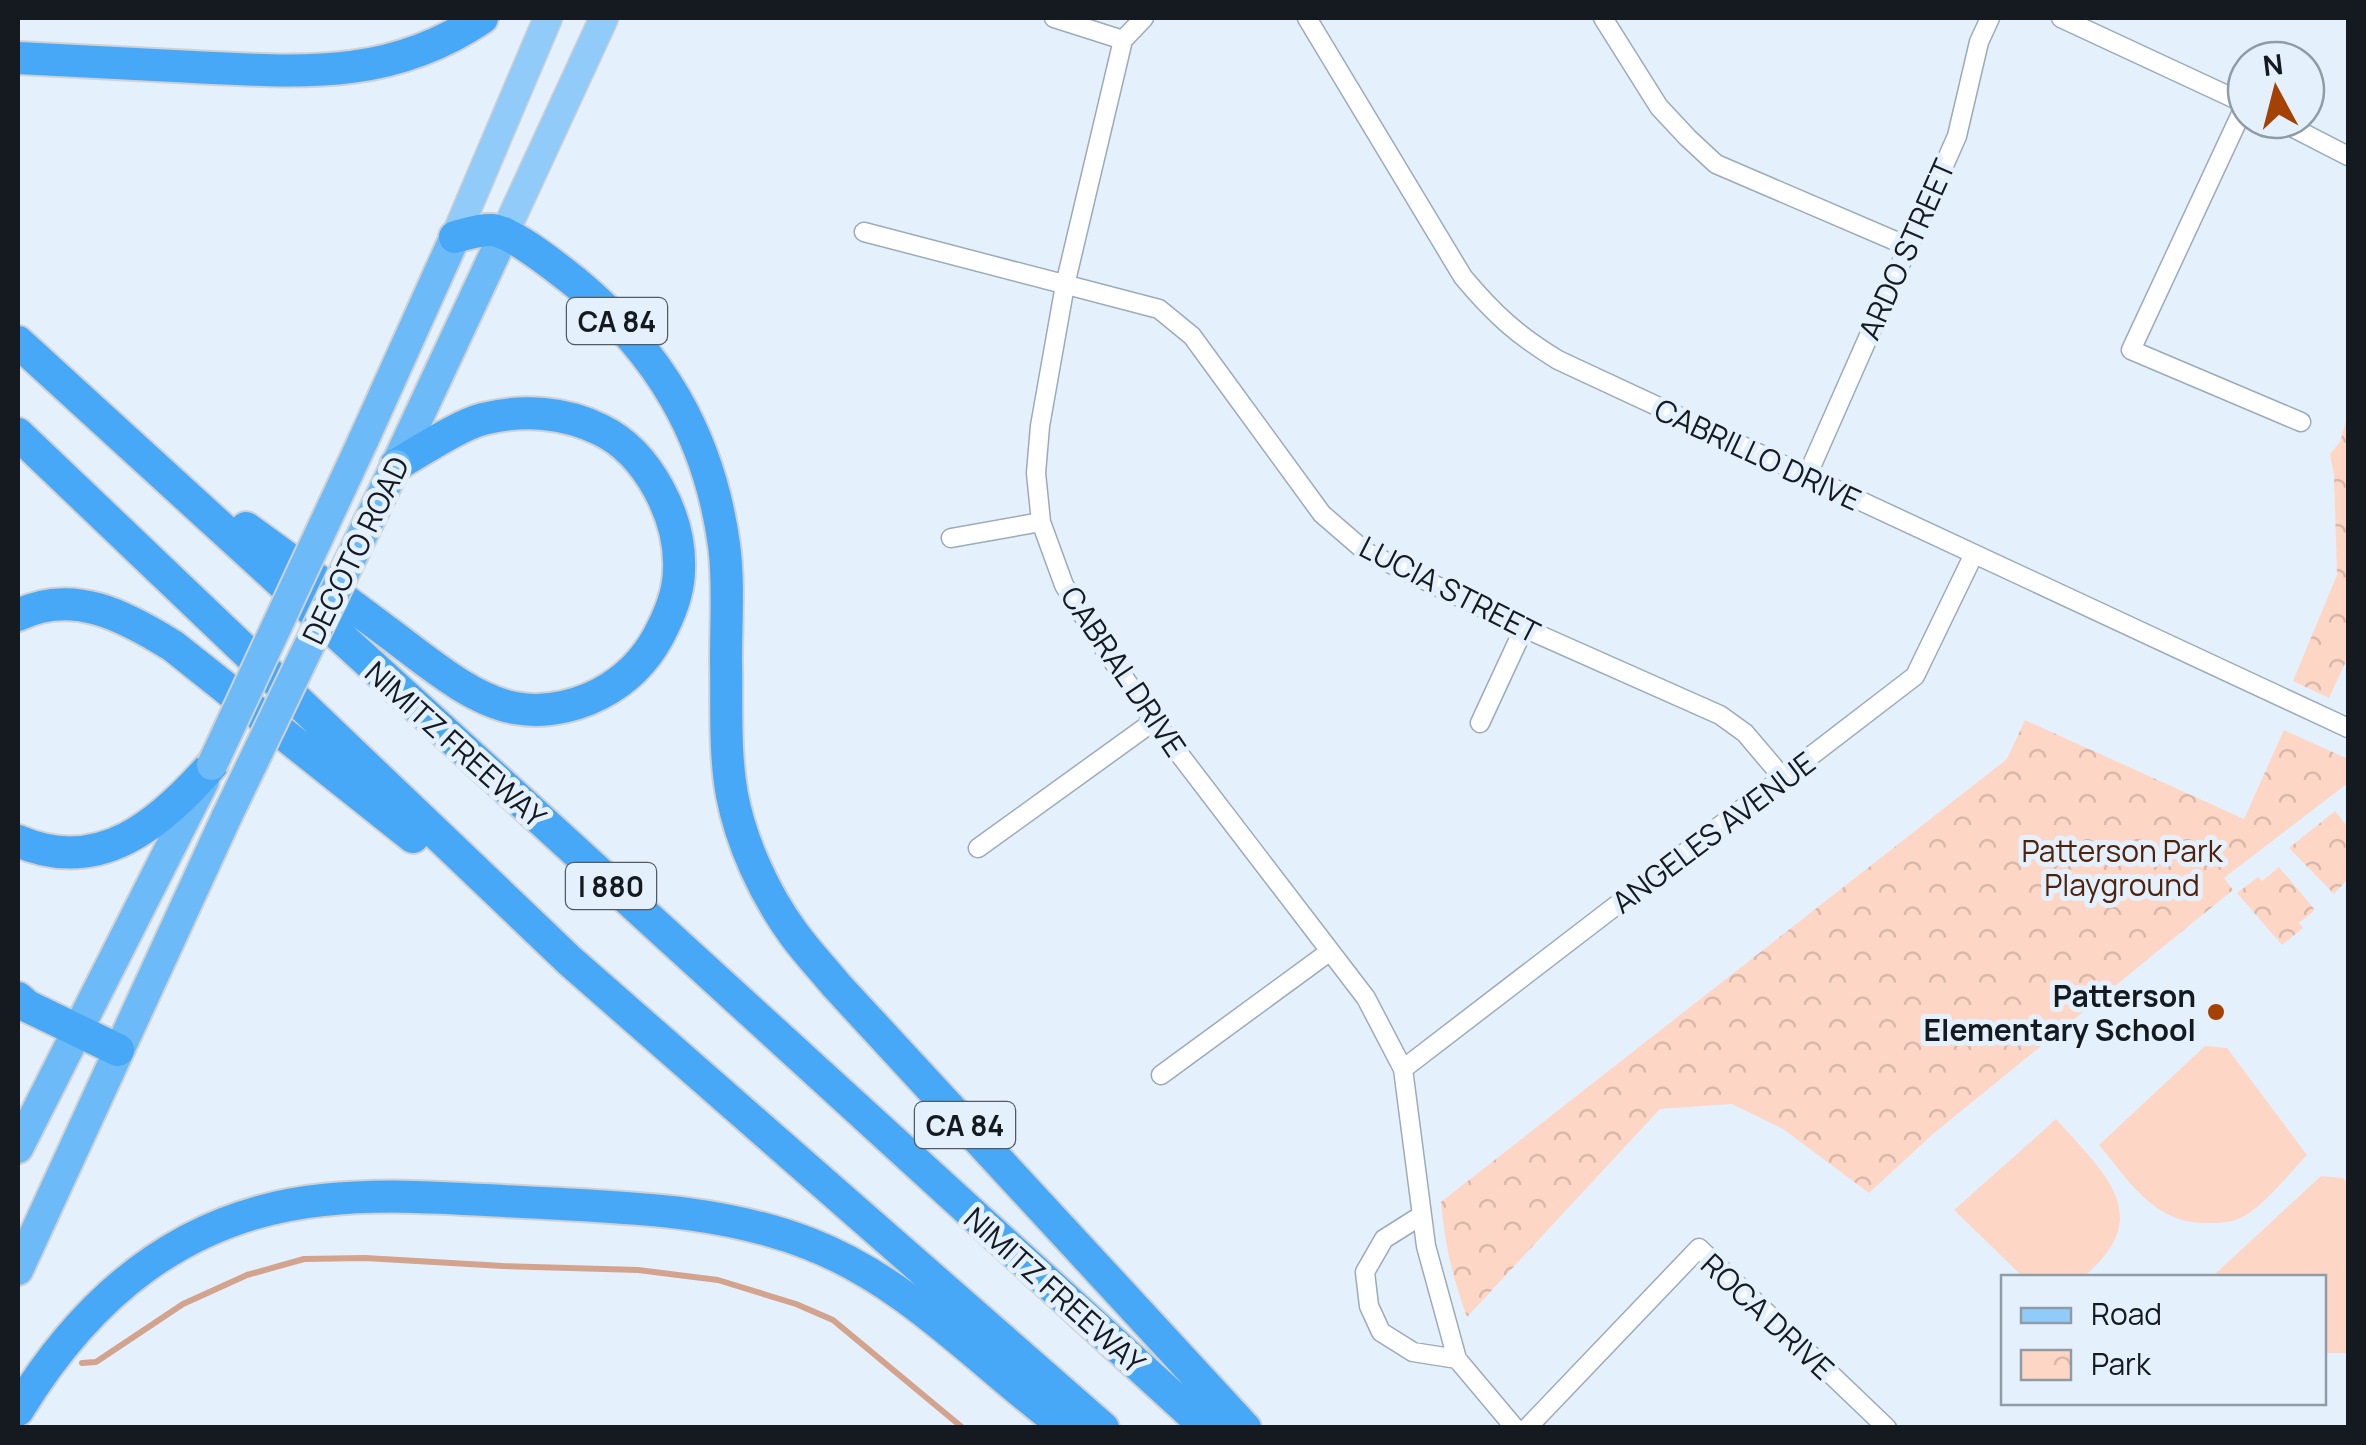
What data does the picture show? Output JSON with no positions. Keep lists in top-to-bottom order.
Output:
{
  "streets": {
    "highway": [
      "CA 84",
      "DECOTO ROAD",
      "NIMITZ FREEWAY",
      "I 880"
    ],
    "street": [
      "ARDO STREET",
      "CABRILLO DRIVE",
      "LUCIA STREET",
      "CABRAL DRIVE",
      "ANGELES AVENUE",
      "ROCA DRIVE"
    ]
  },
  "crossings": [
    ["ARDO STREET", "CABRILLO DRIVE"],
    ["CA 84", "DECOTO ROAD"],
    ["CABRILLO DRIVE", "ANGELES AVENUE"],
    ["LUCIA STREET", "CABRAL DRIVE"],
    ["LUCIA STREET", "ANGELES AVENUE"],
    ["CABRAL DRIVE", "ANGELES AVENUE"]
  ],
  "parks": ["Patterson Park Playground"],
  "places": ["Patterson Elementary School"],
  "legend": ["Road", "Park"],
  "north": "top"
}
